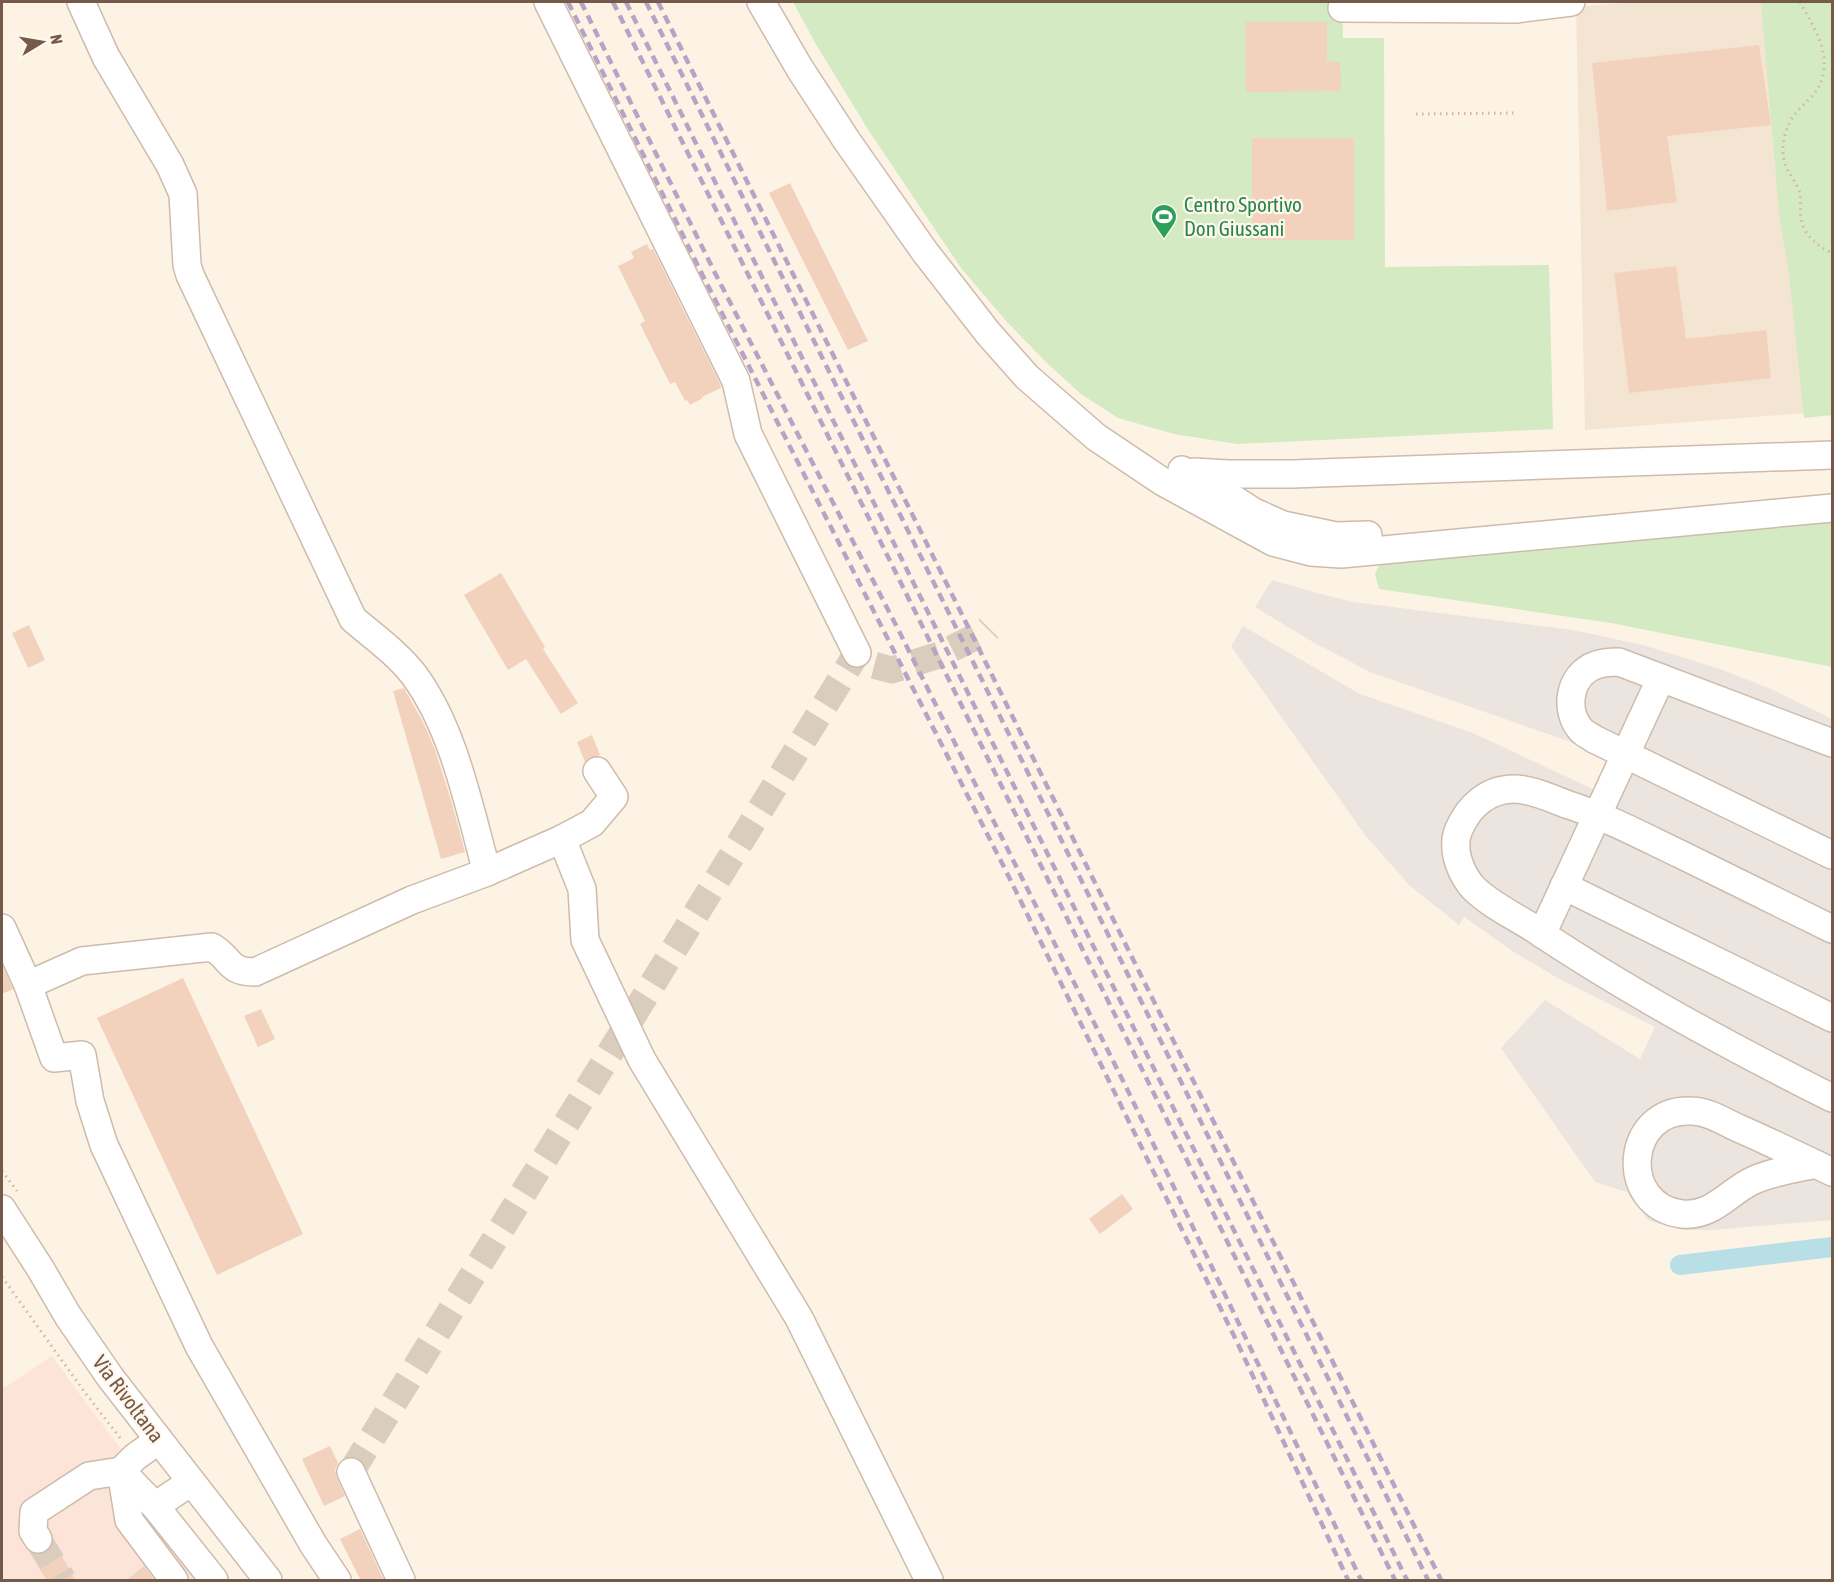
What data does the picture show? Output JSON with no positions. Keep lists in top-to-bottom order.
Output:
{
  "streets": {
    "street": ["Via Rivoltana"]
  },
  "places": {
    "sports": ["Centro Sportivo Don Giussani"]
  },
  "north": "right"
}
